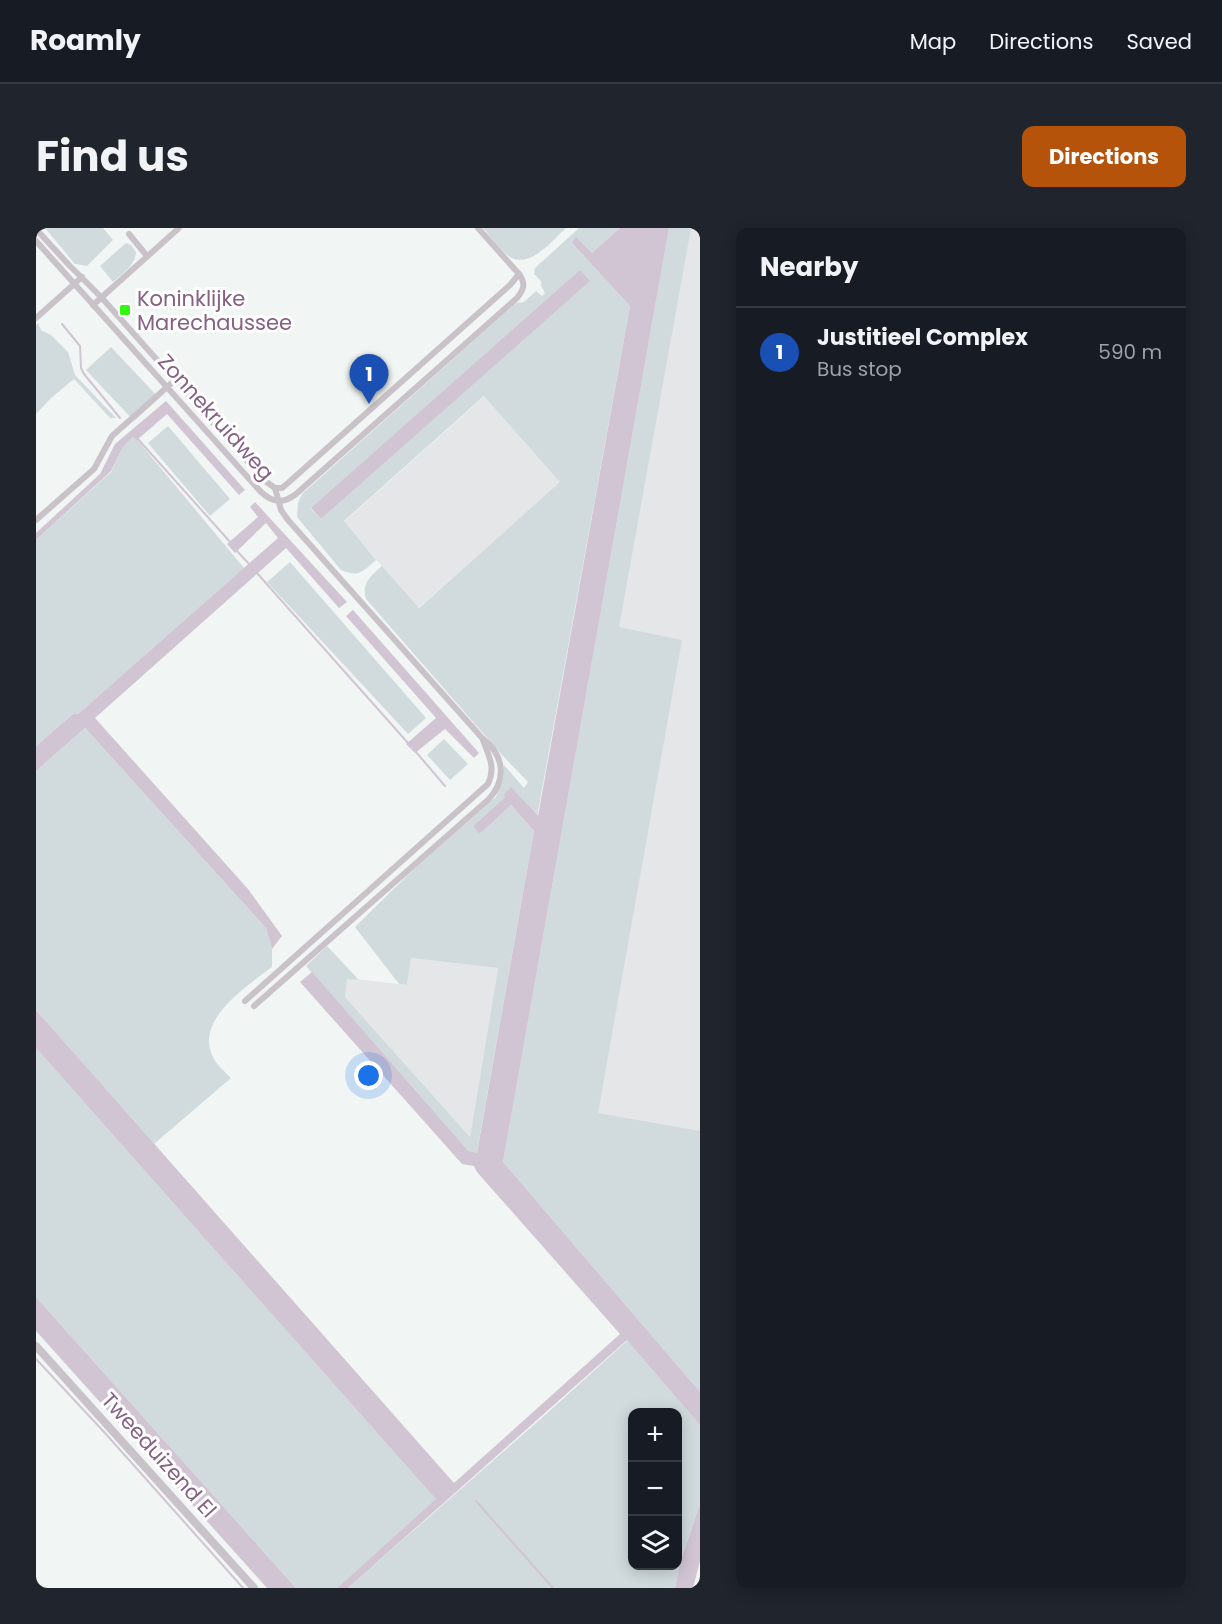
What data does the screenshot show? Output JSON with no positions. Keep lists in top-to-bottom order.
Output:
{
  "streets": {
    "street": ["Zonnekruidweg", "Tweeduizend El"]
  },
  "places": {
    "transit": ["Koninklijke Marechaussee"]
  },
  "page": {
    "header": "Roamly",
    "nav": ["Map", "Directions", "Saved"],
    "title": "Find us",
    "buttons": "Directions",
    "heading": "Nearby",
    "list": [
      {
        "mark": "1",
        "name": "Justitieel Complex",
        "note": "Bus stop",
        "value": "590 m"
      }
    ],
    "pins": "1",
    "map_buttons": ["+", "−"]
  }
}
